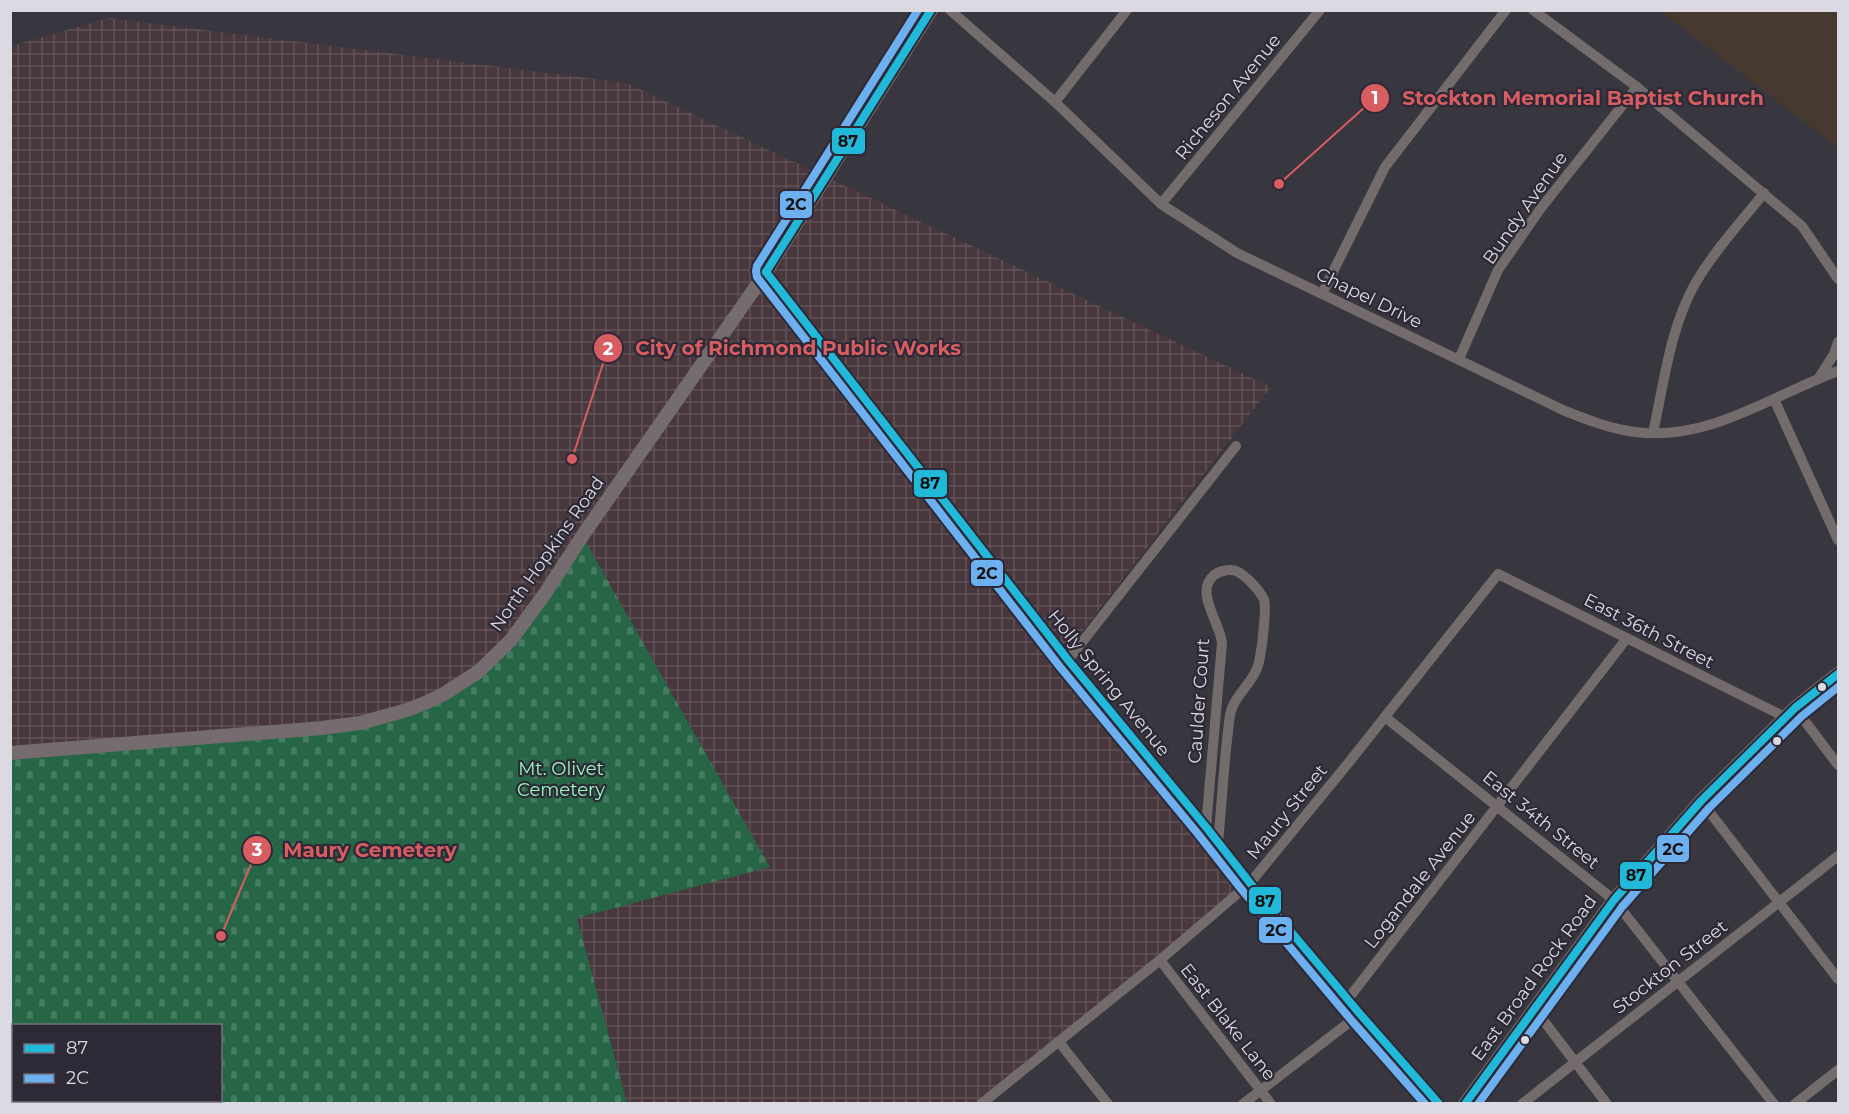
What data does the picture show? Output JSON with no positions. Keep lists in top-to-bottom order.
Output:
{
  "streets": {
    "main road": ["North Hopkins Road", "East Broad Rock Road"],
    "street": [
      "Richeson Avenue",
      "Bundy Avenue",
      "Chapel Drive",
      "East 36th Street",
      "Holly Spring Avenue",
      "Caulder Court",
      "Maury Street",
      "East 34th Street",
      "Logandale Avenue",
      "Stockton Street",
      "East Blake Lane"
    ]
  },
  "crossings": [
    ["Richeson Avenue", "Chapel Drive"],
    ["Bundy Avenue", "Chapel Drive"],
    ["North Hopkins Road", "Holly Spring Avenue"],
    ["East 36th Street", "Maury Street"],
    ["East 36th Street", "Logandale Avenue"],
    ["East 36th Street", "East Broad Rock Road"],
    ["Holly Spring Avenue", "Caulder Court"],
    ["Holly Spring Avenue", "Maury Street"],
    ["Holly Spring Avenue", "Logandale Avenue"],
    ["Maury Street", "East 34th Street"],
    ["Maury Street", "East Blake Lane"],
    ["East 34th Street", "Logandale Avenue"],
    ["East 34th Street", "Stockton Street"],
    ["East 34th Street", "East Broad Rock Road"]
  ],
  "parks": ["Mt. Olivet Cemetery"],
  "places": ["Stockton Memorial Baptist Church", "City of Richmond Public Works", "Maury Cemetery"],
  "lines": ["transit line 87", "transit line 2C"],
  "legend": ["87", "2C"]
}
